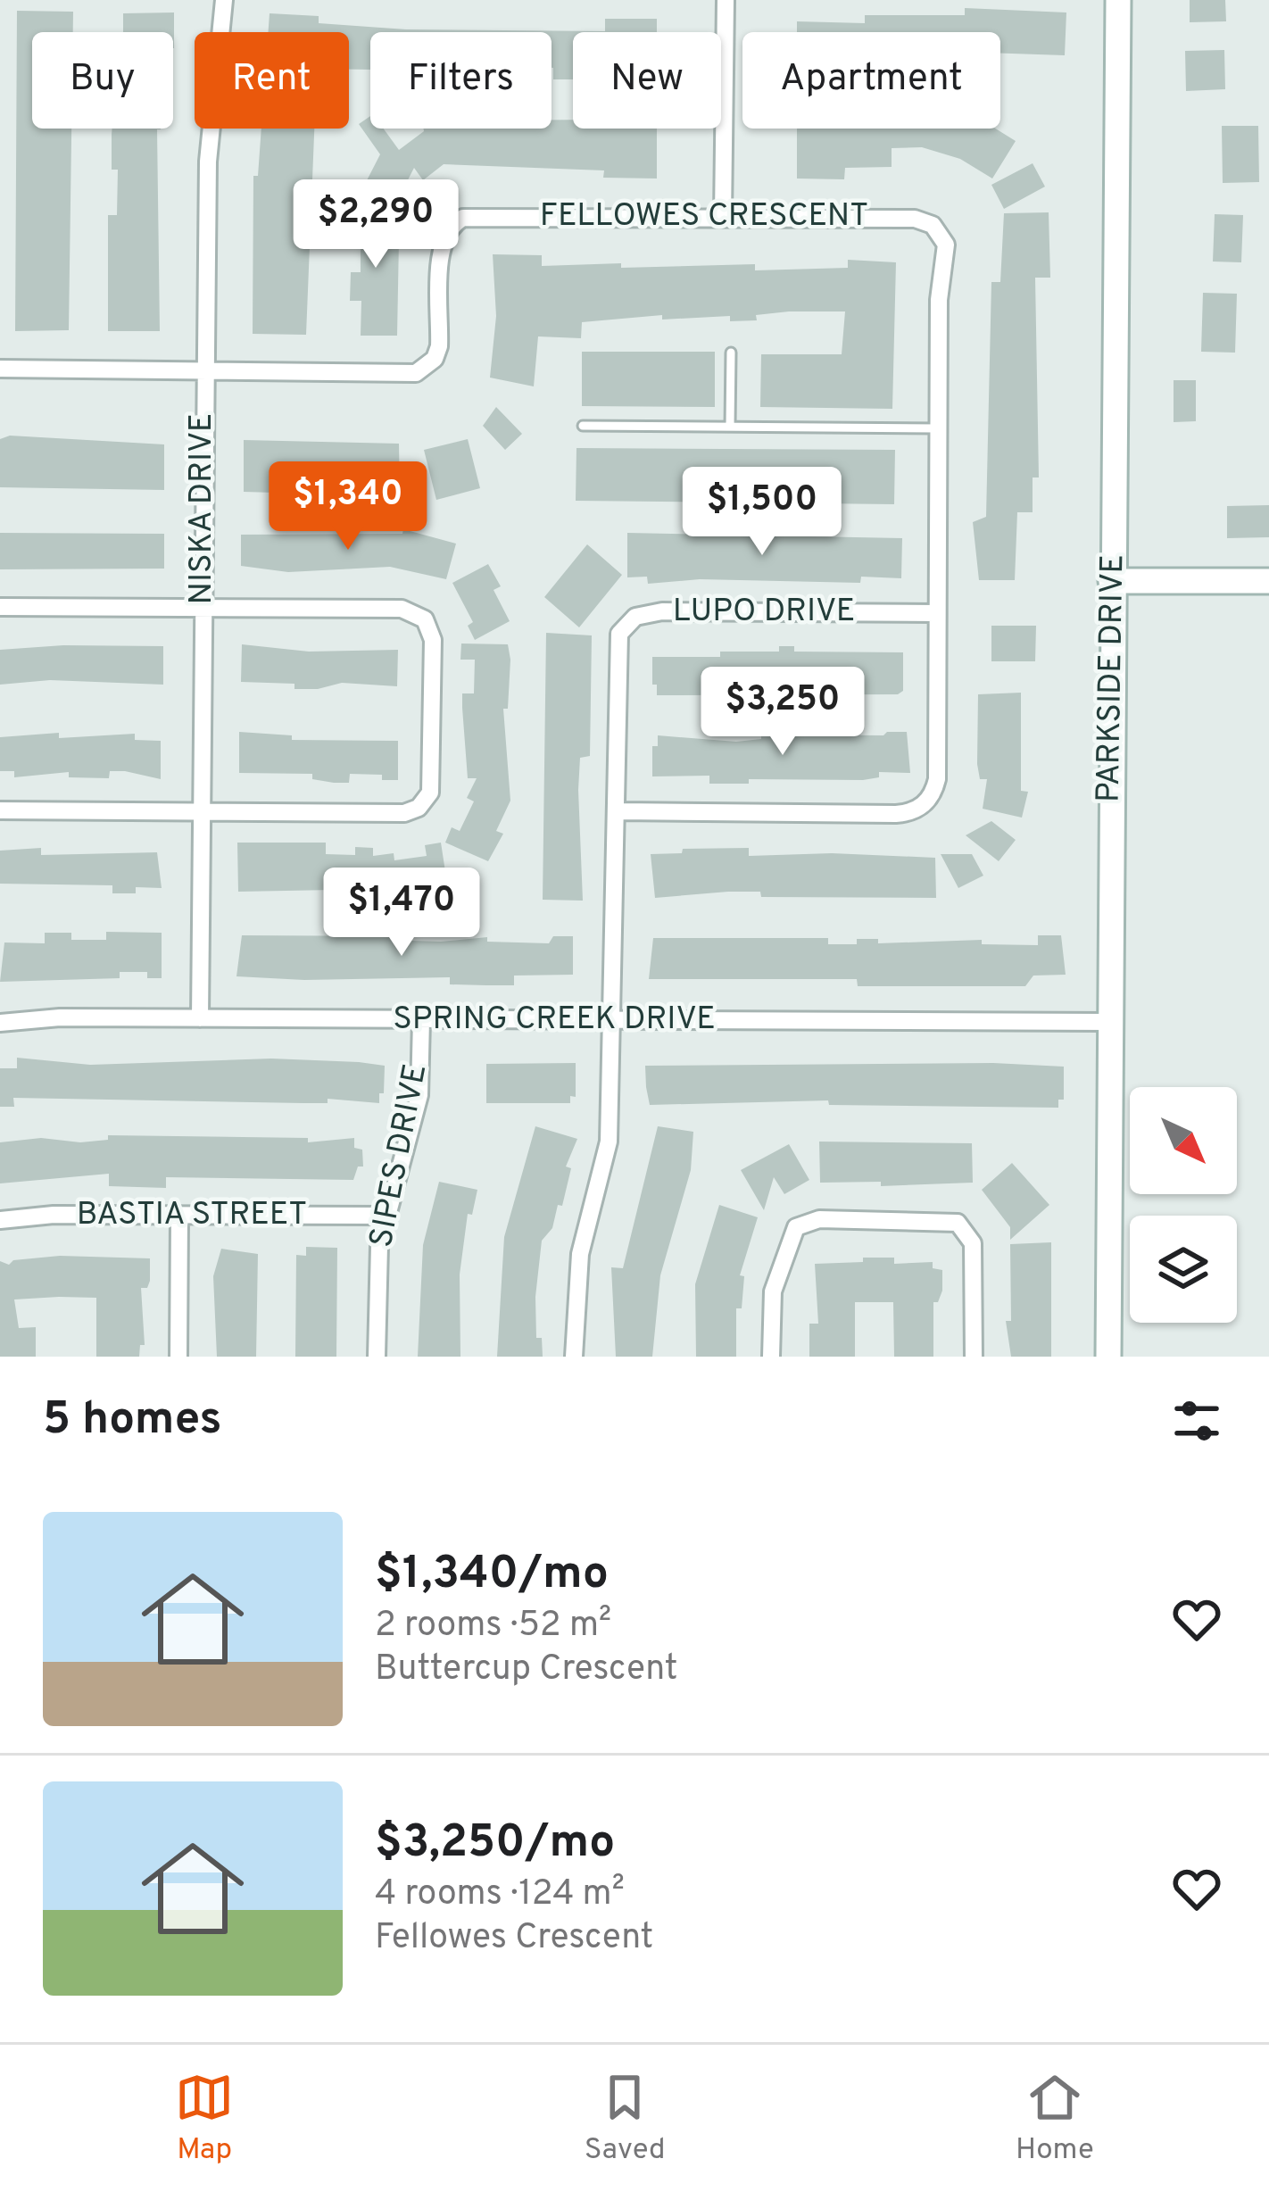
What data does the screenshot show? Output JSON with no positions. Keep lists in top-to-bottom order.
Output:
{
  "streets": {
    "main road": ["PARKSIDE DRIVE"],
    "street": [
      "FELLOWES CRESCENT",
      "NISKA DRIVE",
      "LUPO DRIVE",
      "SPRING CREEK DRIVE",
      "SIPES DRIVE",
      "BASTIA STREET"
    ]
  },
  "crossings": [
    ["FELLOWES CRESCENT", "NISKA DRIVE"],
    ["FELLOWES CRESCENT", "LUPO DRIVE"],
    ["NISKA DRIVE", "SPRING CREEK DRIVE"],
    ["LUPO DRIVE", "SPRING CREEK DRIVE"],
    ["PARKSIDE DRIVE", "SPRING CREEK DRIVE"],
    ["SPRING CREEK DRIVE", "SIPES DRIVE"],
    ["SIPES DRIVE", "BASTIA STREET"]
  ],
  "north": "bottom right",
  "page": {
    "chip": [
      "Buy",
      "Rent",
      "Filters",
      "New",
      "Apartment"
    ],
    "price": [
      "$2,290",
      "$1,340",
      "$1,500",
      "$3,250",
      "$1,470"
    ],
    "heading": "5 homes",
    "list": [
      {
        "name": "$1,340/mo",
        "note": "2 rooms · 52 m² · Buttercup Crescent"
      },
      {
        "name": "$3,250/mo",
        "note": "4 rooms · 124 m² · Fellowes Crescent"
      }
    ],
    "tabs": ["Map", "Saved", "Home"]
  }
}
